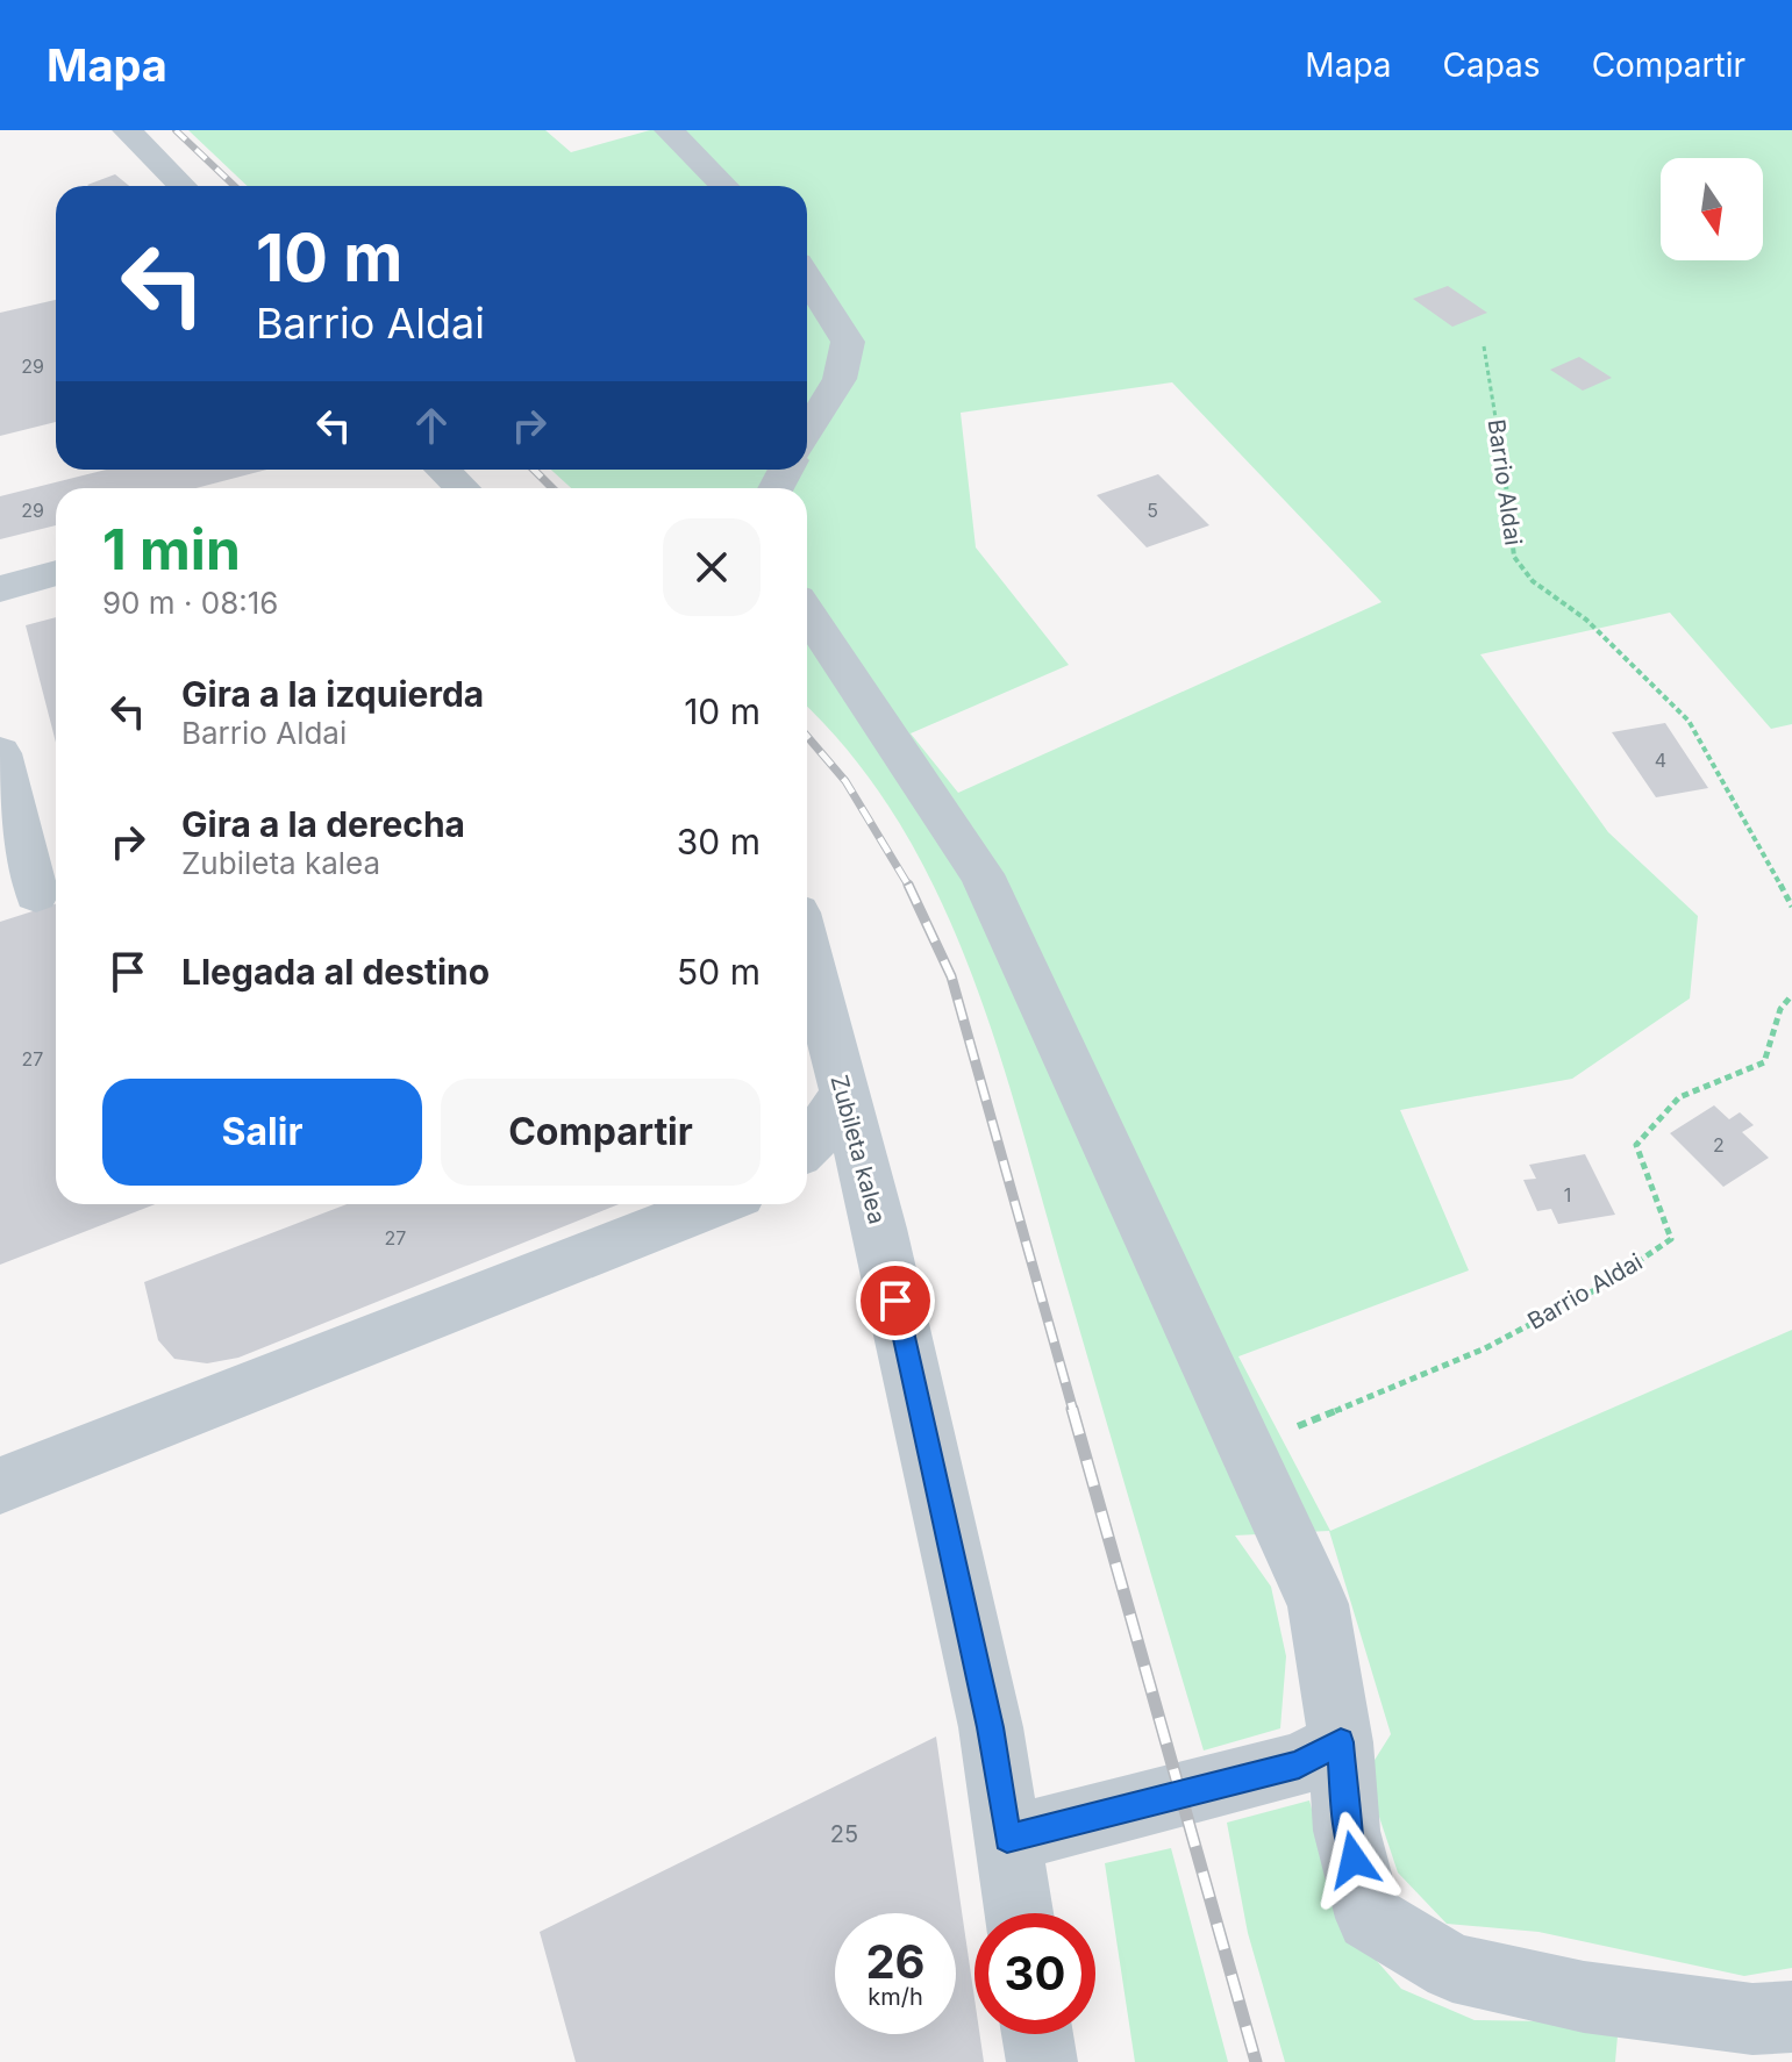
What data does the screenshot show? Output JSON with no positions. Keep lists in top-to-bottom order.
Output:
{
  "streets": {
    "street": ["Zubileta kalea"],
    "path": ["Barrio Aldai"]
  },
  "house_numbers": [
    "29",
    "29",
    "5",
    "4",
    "27",
    "2",
    "1",
    "27",
    "25"
  ],
  "north": "bottom",
  "page": {
    "header": "Mapa",
    "nav": ["Mapa", "Capas", "Compartir"],
    "turn": ["10 m", "Barrio Aldai"],
    "heading": ["1 min", "90 m · 08:16"],
    "list": [
      {
        "name": "Gira a la izquierda",
        "note": "Barrio Aldai",
        "value": "10 m"
      },
      {
        "name": "Gira a la derecha",
        "note": "Zubileta kalea",
        "value": "30 m"
      },
      {
        "name": "Llegada al destino",
        "value": "50 m"
      }
    ],
    "buttons": ["Salir", "Compartir"],
    "speed": "26 km/h",
    "limit": "30"
  }
}
